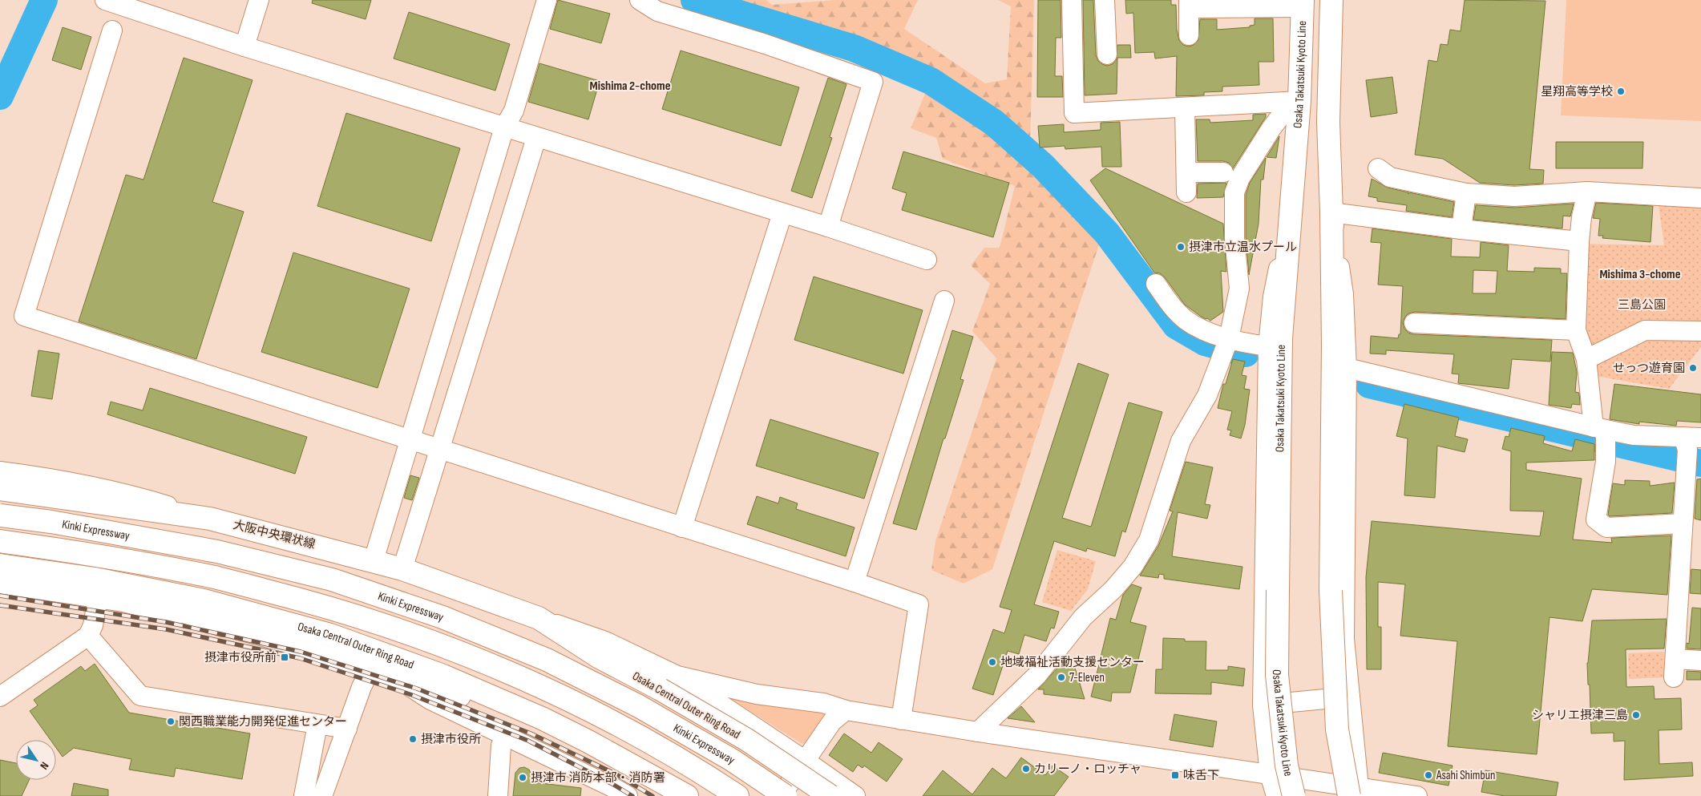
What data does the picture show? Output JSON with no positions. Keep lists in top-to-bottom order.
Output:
{
  "streets": {
    "main road": [
      "Osaka Takatsuki Kyoto Line",
      "Kinki Expressway",
      "大阪中央環状線",
      "Osaka Central Outer Ring Road"
    ]
  },
  "crossings": [
    ["大阪中央環状線", "Osaka Central Outer Ring Road"]
  ],
  "districts": ["Mishima 2-chome", "Mishima 3-chome"],
  "parks": ["三島公園"],
  "places": {
    "other": [
      "星翔高等学校",
      "摂津市立温水プール",
      "せっつ遊育園",
      "地域福祉活動支援センター",
      "7-Eleven",
      "シャリエ摂津三島",
      "関西職業能力開発促進センター",
      "摂津市役所",
      "カリーノ・ロッチャ",
      "Asahi Shimbun",
      "摂津市 消防本部・消防署"
    ],
    "transit": ["摂津市役所前", "味舌下"]
  },
  "north": "bottom right"
}
